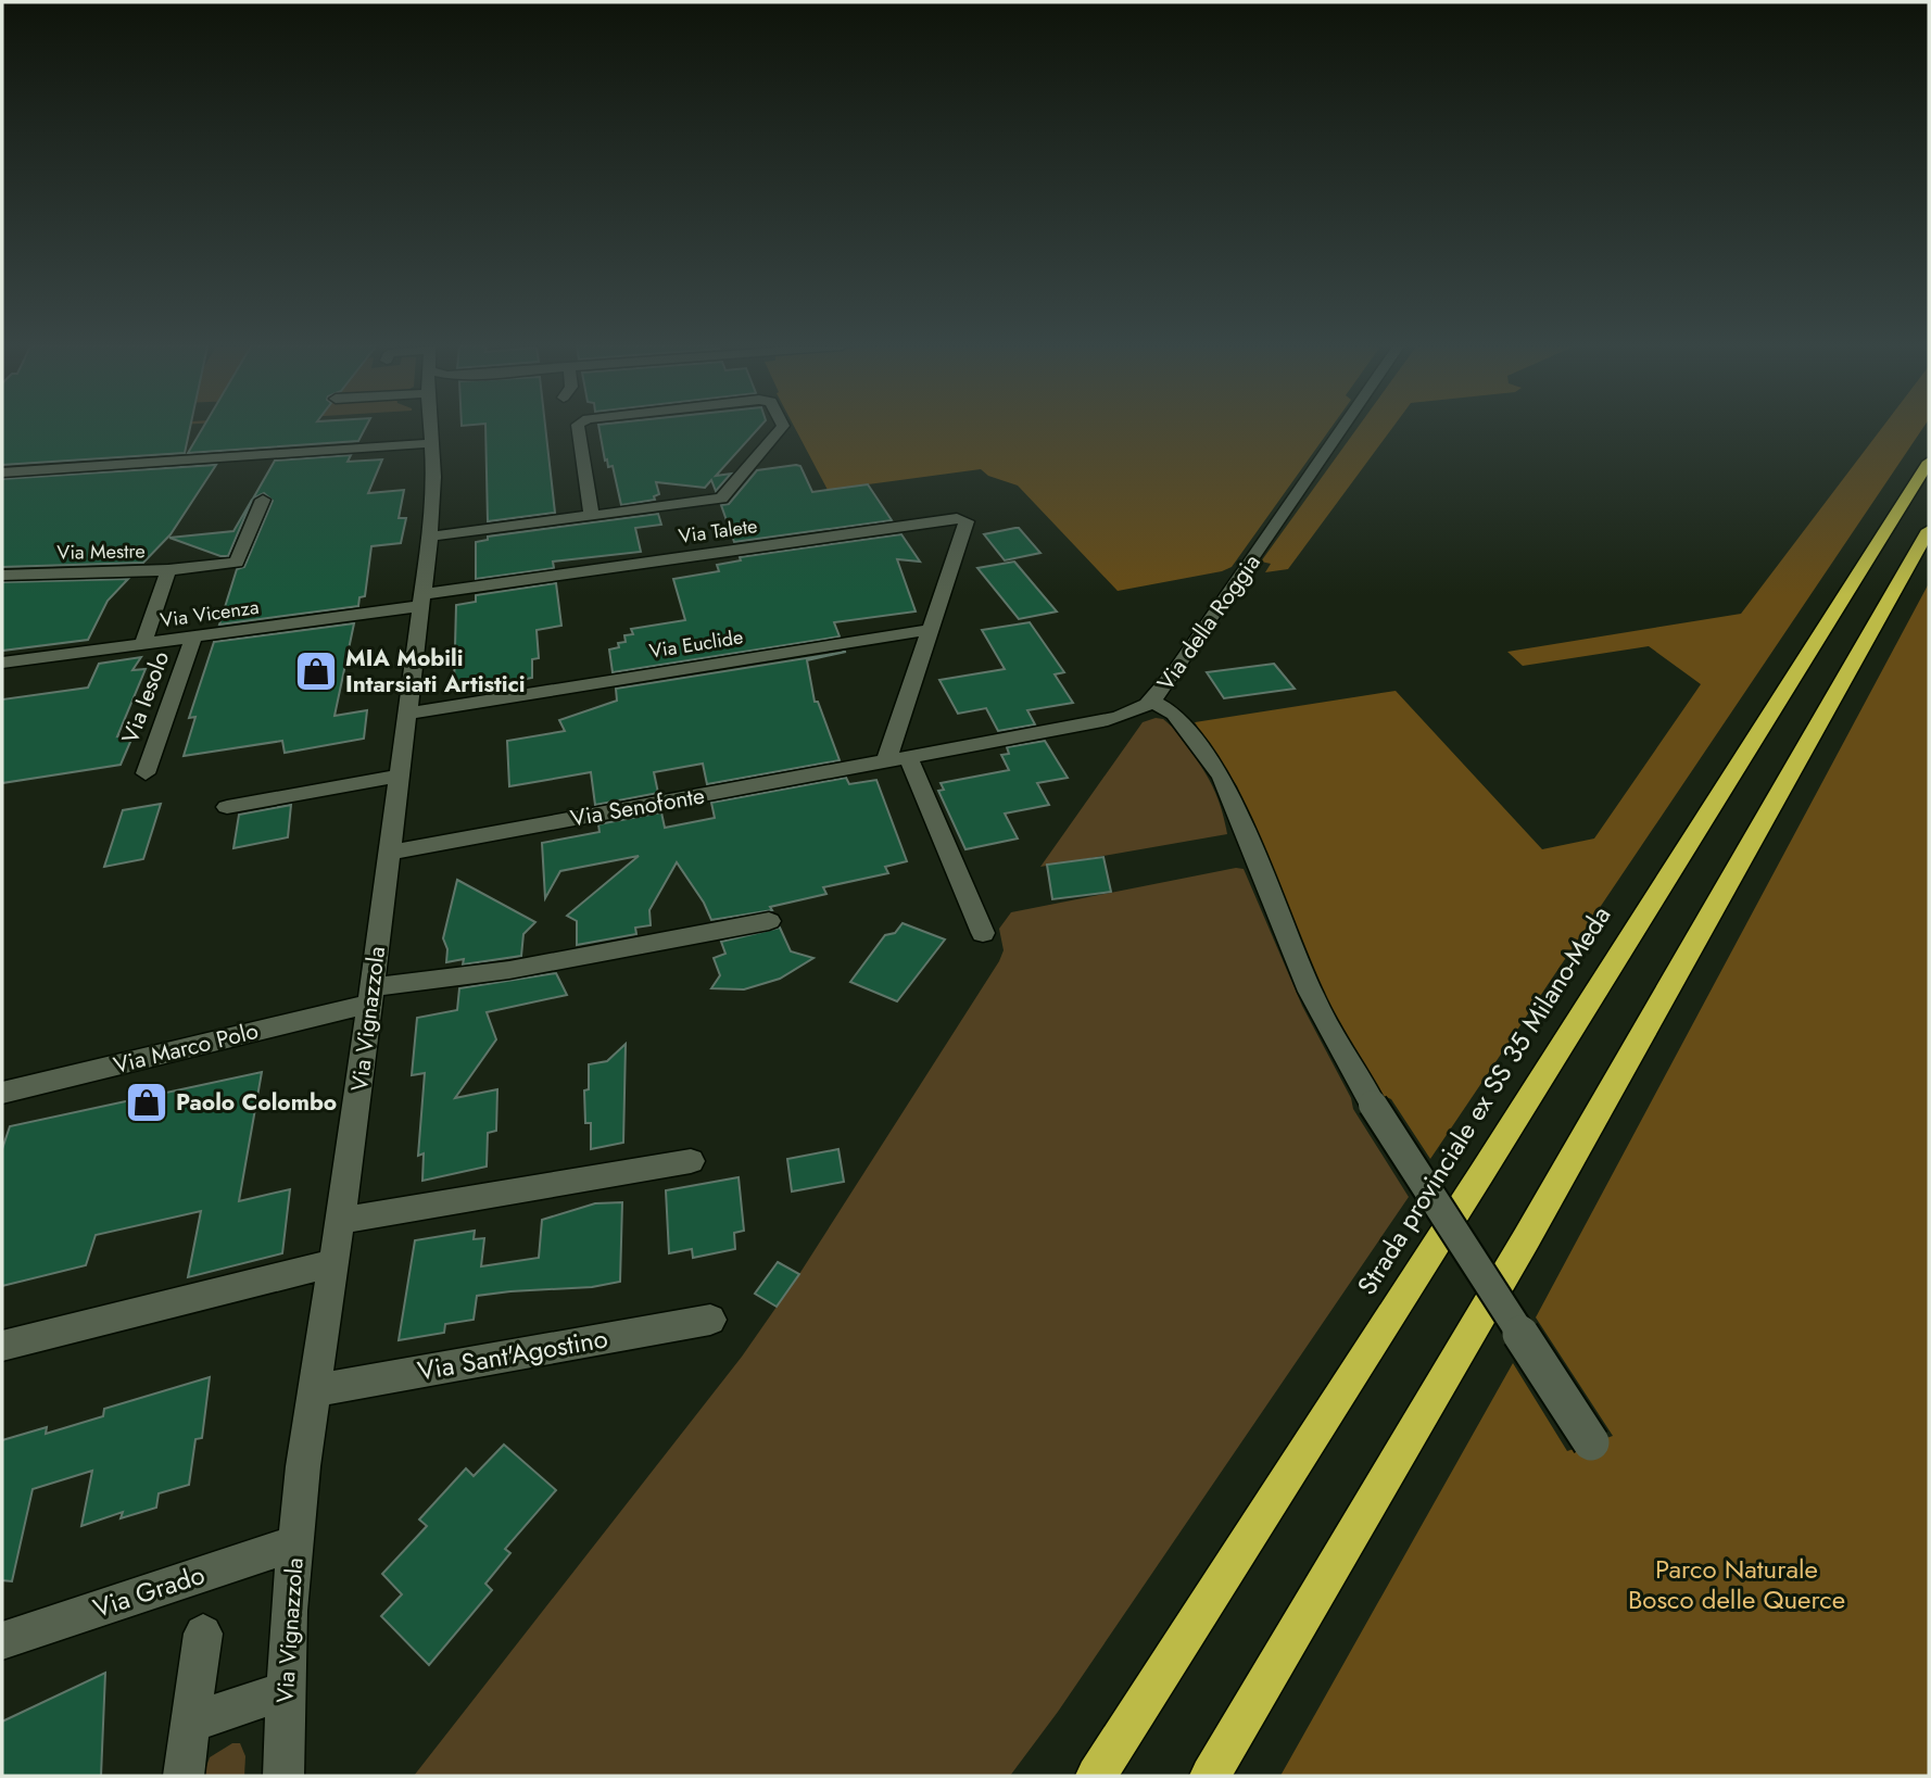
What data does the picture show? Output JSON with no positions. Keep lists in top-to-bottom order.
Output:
{
  "streets": {
    "highway": ["Strada provinciale ex SS 35 Milano-Meda"],
    "street": [
      "Via Talete",
      "Via Mestre",
      "Via Vicenza",
      "Via della Roggia",
      "Via Euclide",
      "Via Iesolo",
      "Via Senofonte",
      "Via Vignazzola",
      "Via Marco Polo",
      "Via Sant'Agostino",
      "Via Grado"
    ]
  },
  "crossings": [
    ["Via Talete", "Via Vicenza"],
    ["Via Talete", "Via Euclide"],
    ["Via Talete", "Via Vignazzola"],
    ["Via Mestre", "Via Vicenza"],
    ["Via Vicenza", "Via Iesolo"],
    ["Via Vicenza", "Via Vignazzola"],
    ["Via della Roggia", "Via Senofonte"],
    ["Via Euclide", "Via Vignazzola"],
    ["Via Senofonte", "Via Vignazzola"],
    ["Via Vignazzola", "Via Marco Polo"],
    ["Via Vignazzola", "Via Sant'Agostino"],
    ["Via Vignazzola", "Via Grado"]
  ],
  "parks": ["Parco Naturale Bosco delle Querce"],
  "places": {
    "shop": ["MIA Mobili Intarsiati Artistici", "Paolo Colombo"]
  }
}
